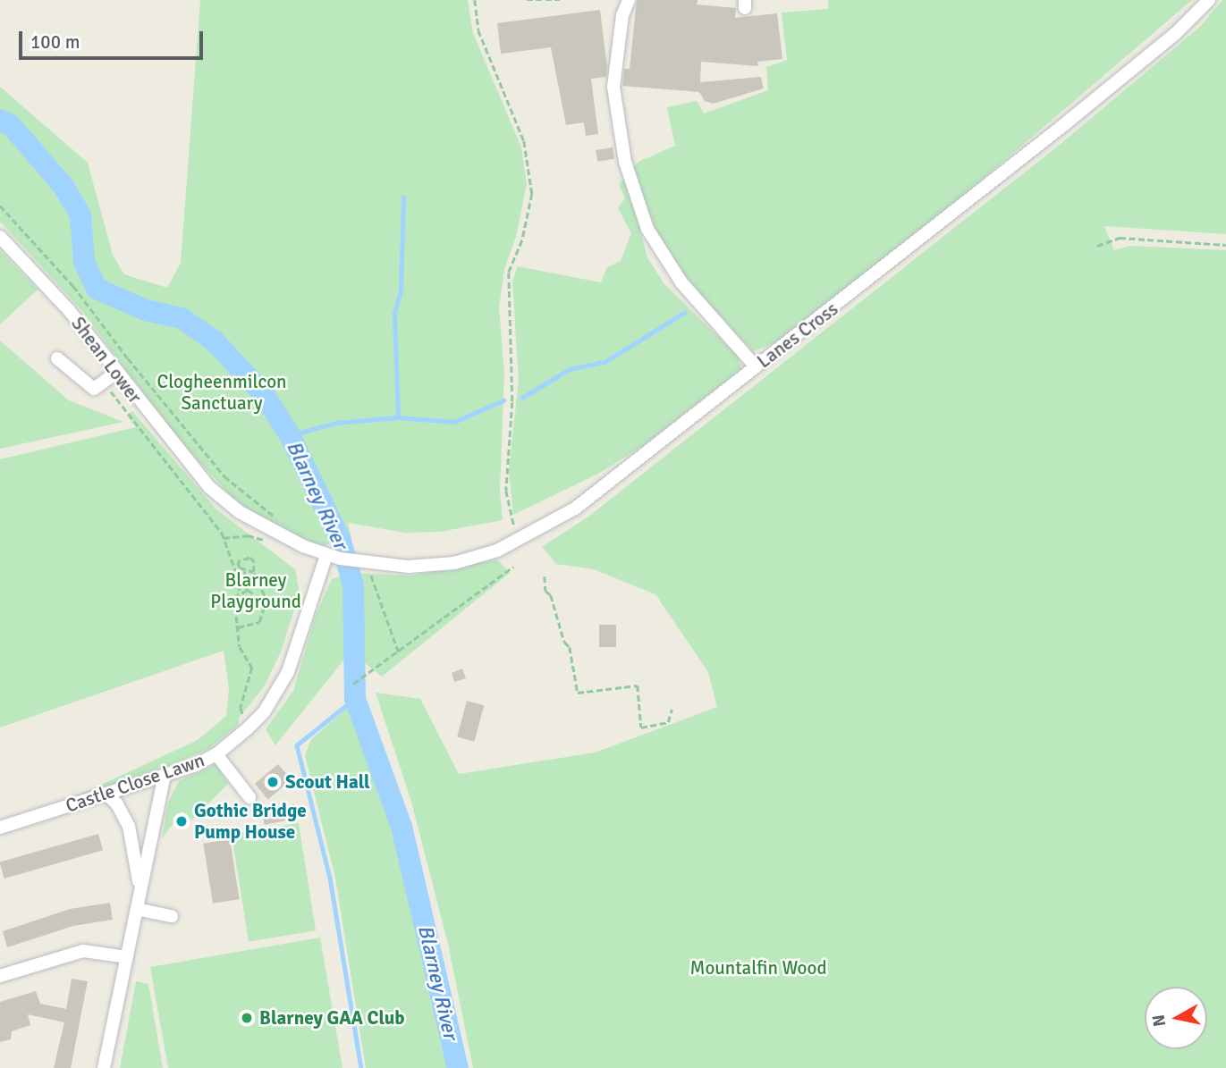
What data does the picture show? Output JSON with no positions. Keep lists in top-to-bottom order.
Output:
{
  "streets": {
    "street": ["Lanes Cross", "Shean Lower", "Castle Close Lawn"]
  },
  "crossings": [
    ["Lanes Cross", "Shean Lower"],
    ["Lanes Cross", "Castle Close Lawn"],
    ["Shean Lower", "Castle Close Lawn"]
  ],
  "water": ["Blarney River"],
  "parks": ["Clogheenmilcon Sanctuary", "Blarney Playground", "Mountalfin Wood"],
  "places": ["Scout Hall", "Gothic Bridge Pump House", "Blarney GAA Club"],
  "scale_bar": "100 m",
  "north": "left"
}
